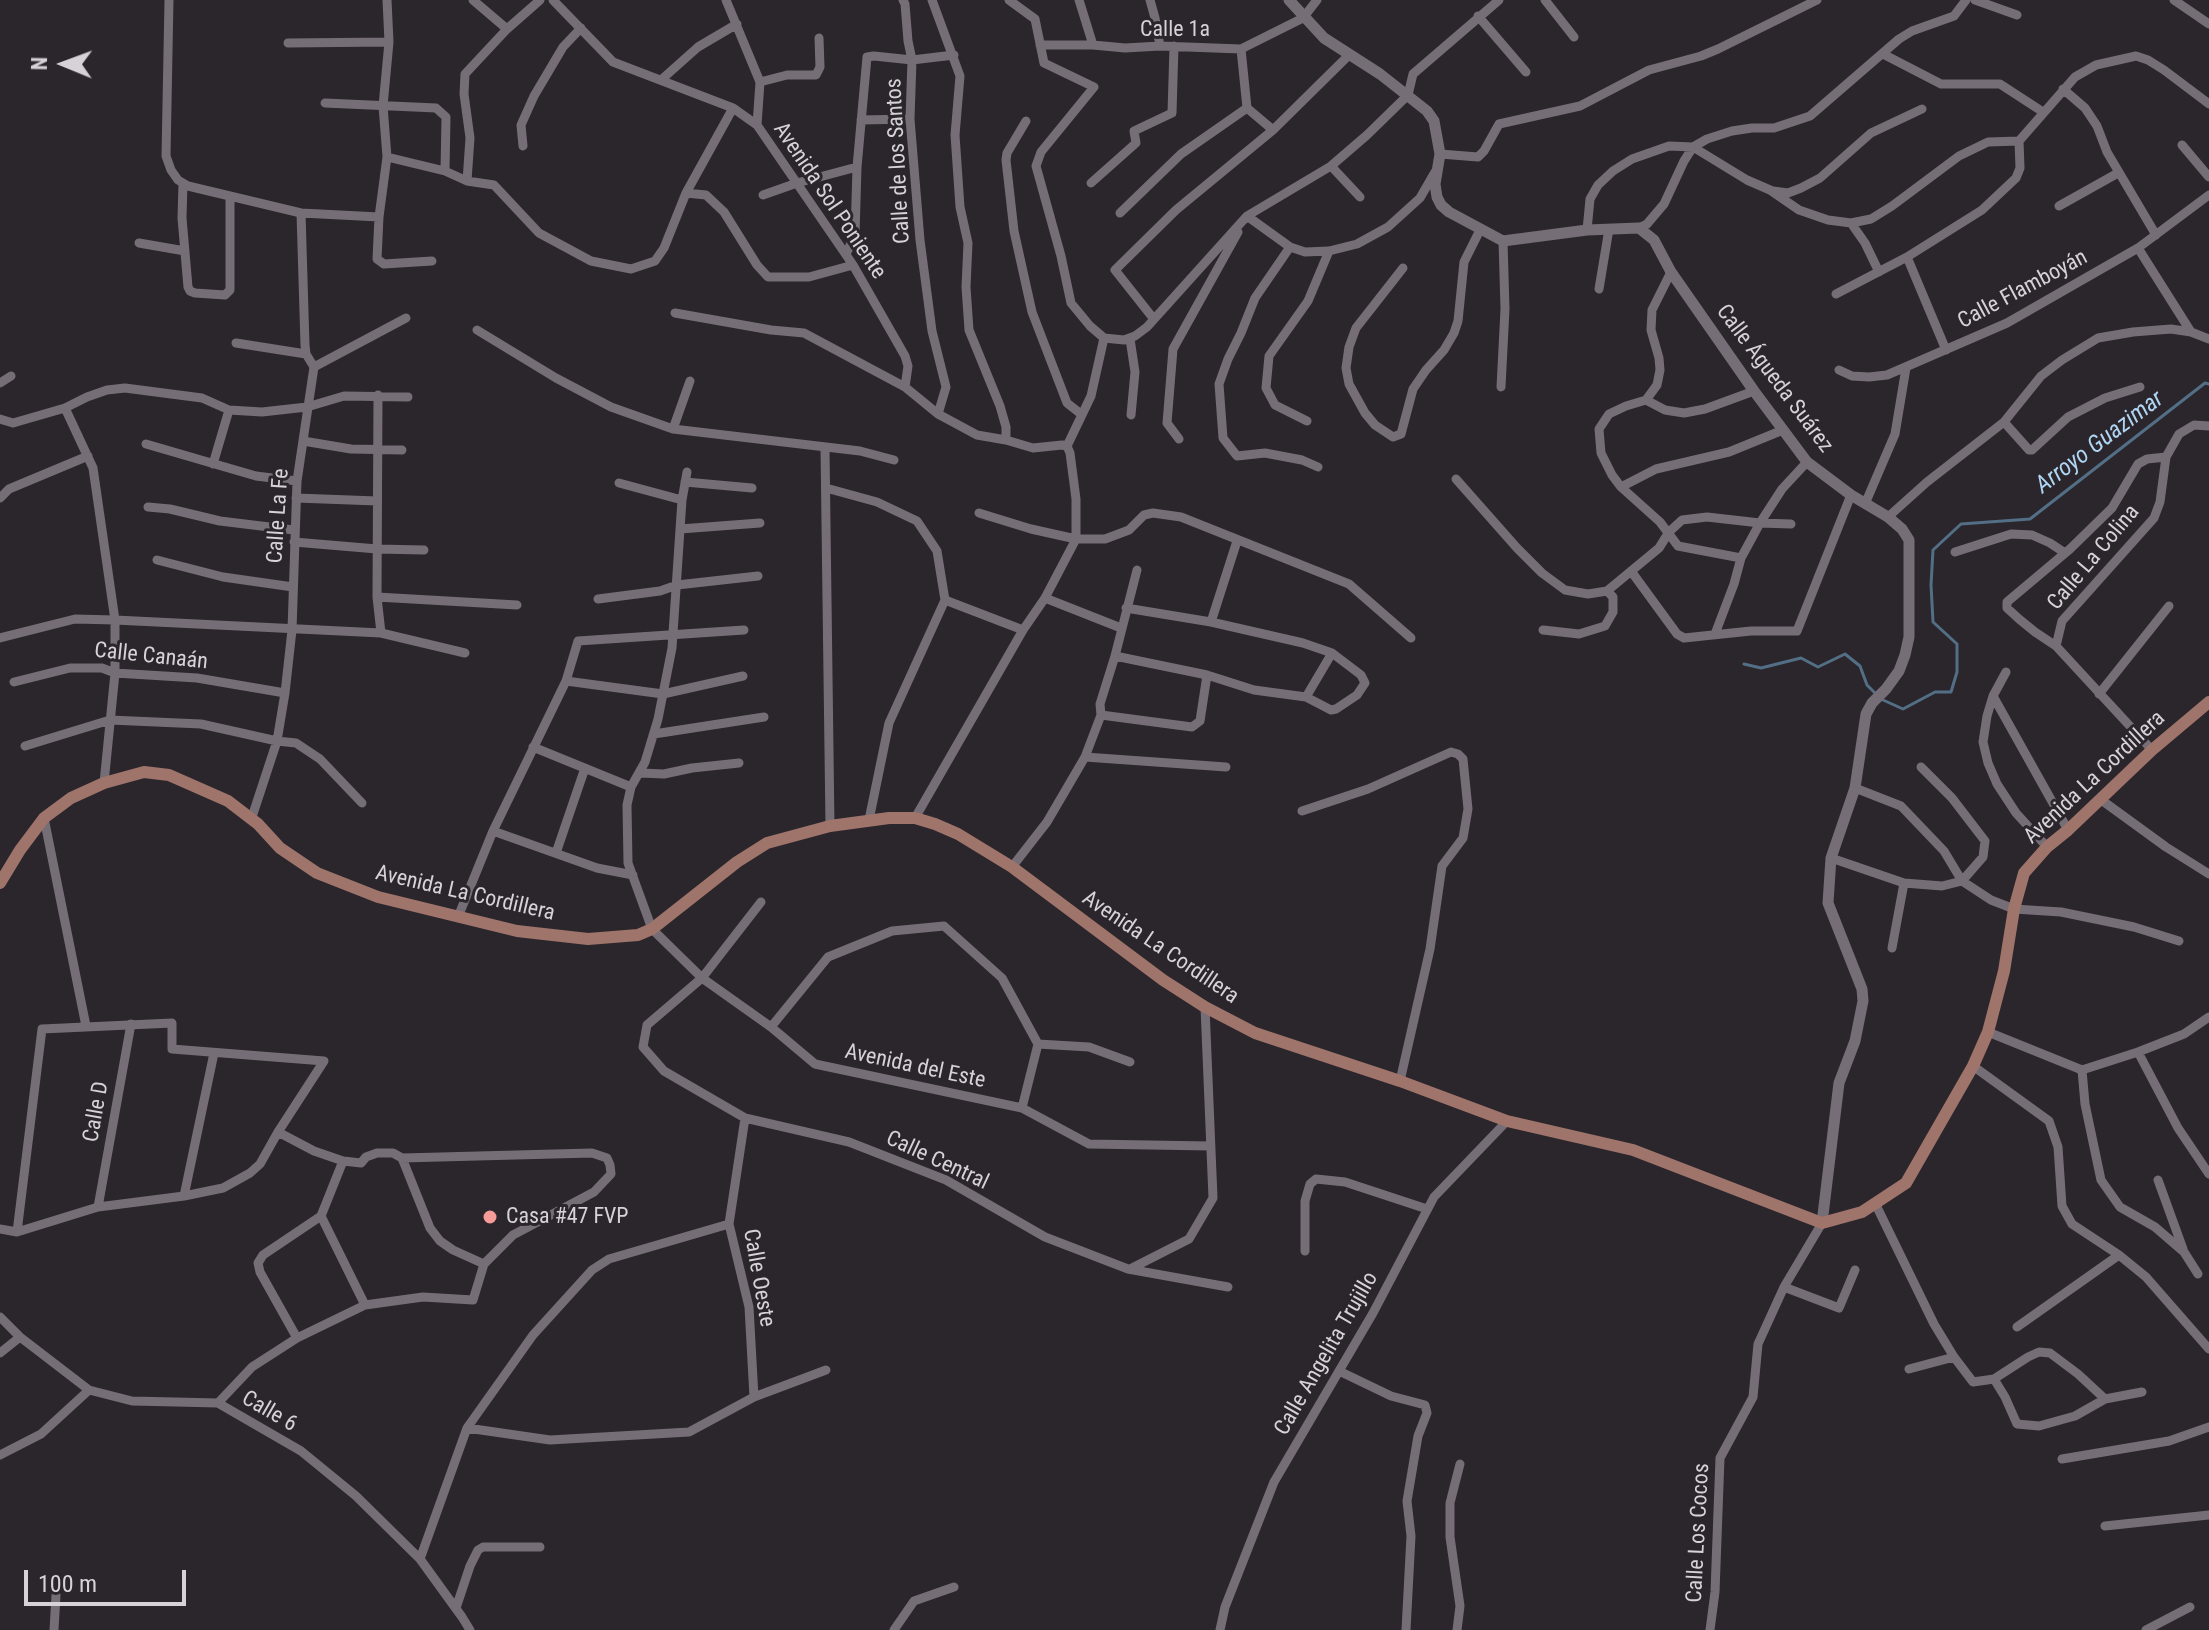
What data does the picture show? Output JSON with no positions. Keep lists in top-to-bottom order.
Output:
{
  "streets": {
    "main road": ["Avenida La Cordillera"],
    "street": [
      "Calle 1a",
      "Calle de los Santos",
      "Avenida Sol Poniente",
      "Calle Flamboyán",
      "Calle Águeda Suárez",
      "Calle La Fe",
      "Calle La Colina",
      "Calle Canaán",
      "Avenida del Este",
      "Calle D",
      "Calle Central",
      "Calle Oeste",
      "Calle Angelita Trujillo",
      "Calle 6",
      "Calle Los Cocos"
    ]
  },
  "crossings": [
    ["Calle Águeda Suárez", "Avenida La Cordillera"],
    ["Calle Águeda Suárez", "Calle Los Cocos"],
    ["Calle La Fe", "Calle Canaán"],
    ["Calle La Fe", "Avenida La Cordillera"],
    ["Avenida La Cordillera", "Avenida del Este"],
    ["Avenida La Cordillera", "Calle Angelita Trujillo"],
    ["Avenida La Cordillera", "Calle Los Cocos"],
    ["Avenida del Este", "Calle Central"],
    ["Calle Central", "Calle Oeste"]
  ],
  "water": ["Arroyo Guazimar"],
  "places": ["Casa #47 FVP"],
  "scale_bar": "100 m",
  "north": "left"
}
